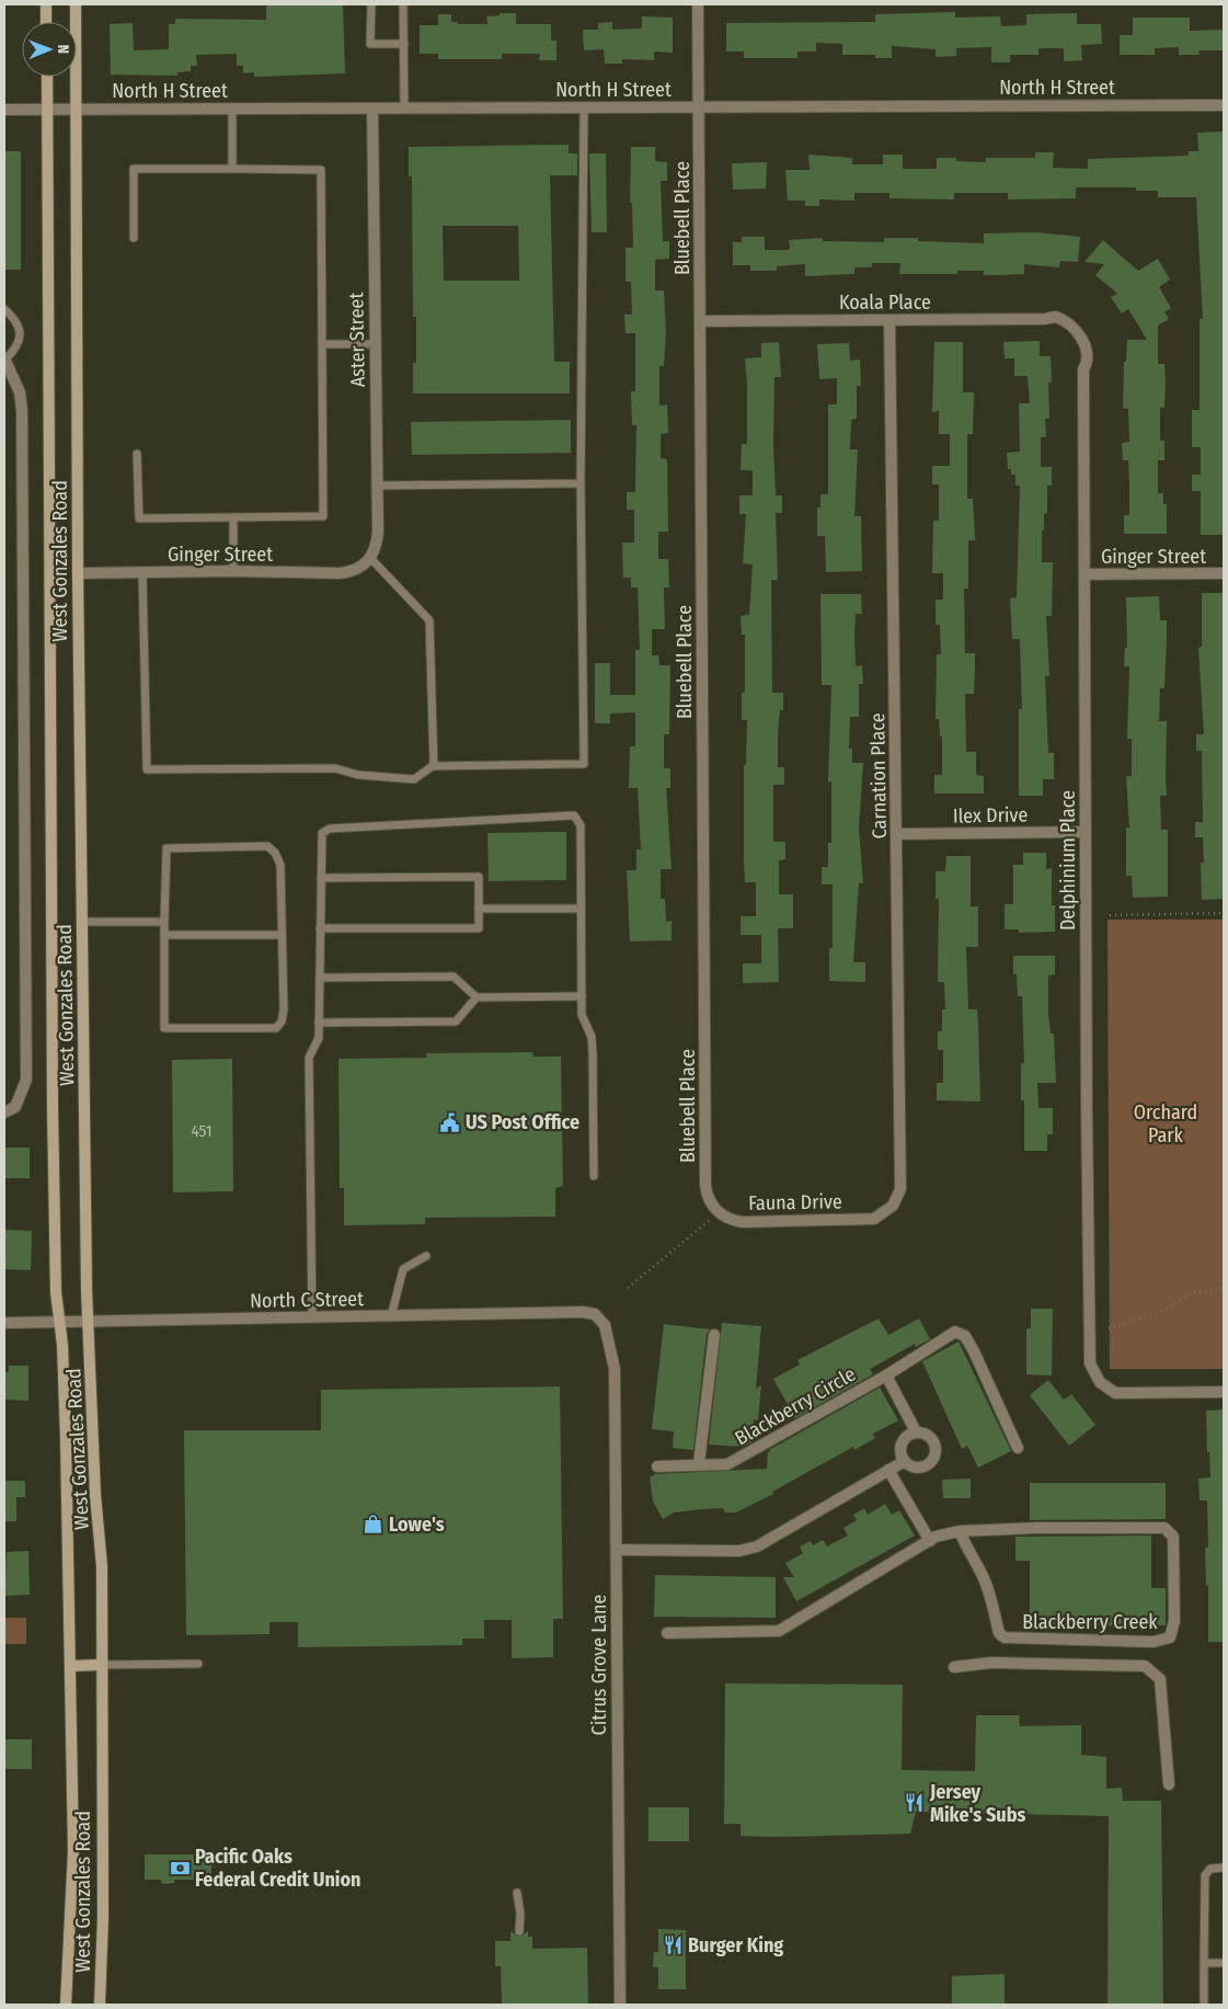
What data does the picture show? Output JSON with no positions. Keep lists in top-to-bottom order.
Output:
{
  "streets": {
    "main road": ["West Gonzales Road"],
    "street": [
      "North H Street",
      "Bluebell Place",
      "Koala Place",
      "Aster Street",
      "Ginger Street",
      "Carnation Place",
      "Ilex Drive",
      "Delphinium Place",
      "Fauna Drive",
      "North C Street",
      "Blackberry Circle",
      "Blackberry Creek",
      "Citrus Grove Lane"
    ]
  },
  "crossings": [
    ["North H Street", "Bluebell Place"],
    ["North H Street", "Aster Street"],
    ["North H Street", "West Gonzales Road"],
    ["Bluebell Place", "Koala Place"],
    ["Bluebell Place", "Fauna Drive"],
    ["Koala Place", "Carnation Place"],
    ["Koala Place", "Delphinium Place"],
    ["Aster Street", "Ginger Street"],
    ["Ginger Street", "West Gonzales Road"],
    ["Ginger Street", "Delphinium Place"],
    ["West Gonzales Road", "North C Street"],
    ["Carnation Place", "Ilex Drive"],
    ["Carnation Place", "Fauna Drive"],
    ["Ilex Drive", "Delphinium Place"],
    ["North C Street", "Citrus Grove Lane"]
  ],
  "parks": ["Orchard Park"],
  "places": {
    "public building": ["US Post Office"],
    "shop": ["Lowe's"],
    "restaurant": ["Jersey Mike's Subs", "Burger King"],
    "bank": ["Pacific Oaks Federal Credit Union"]
  },
  "house_numbers": ["451"],
  "north": "right"
}
